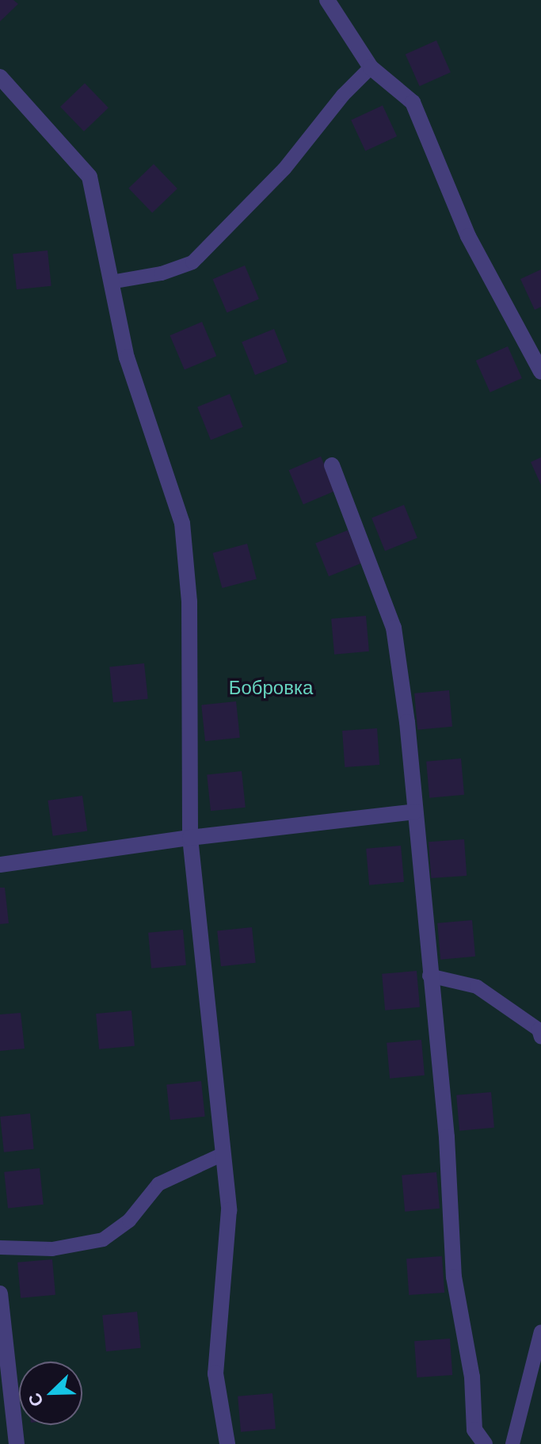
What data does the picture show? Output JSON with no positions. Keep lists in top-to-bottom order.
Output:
{
  "parks": ["Бобровка"],
  "north": "bottom left"
}
